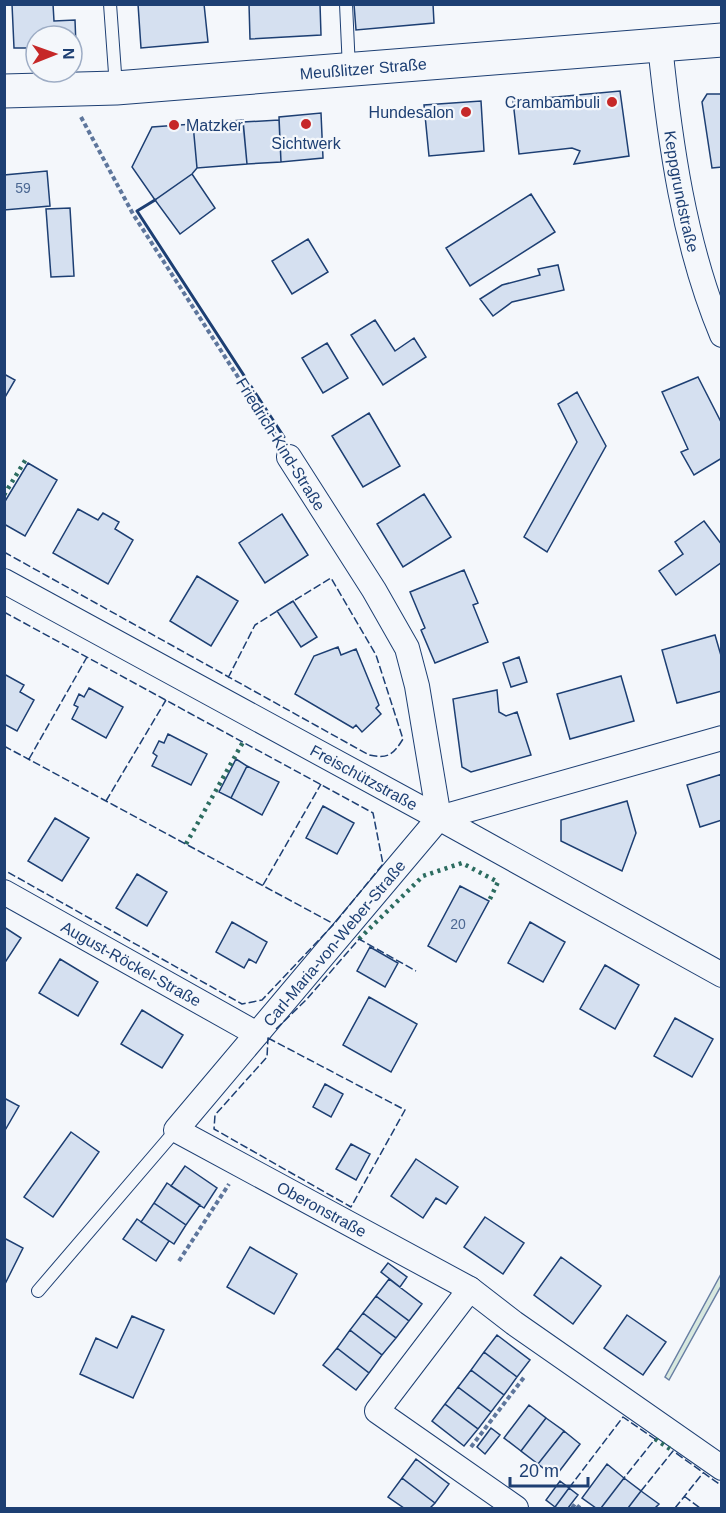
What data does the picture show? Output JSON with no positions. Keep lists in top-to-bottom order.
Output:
{
  "streets": {
    "street": [
      "Meußlitzer Straße",
      "Keppgrundstraße",
      "Friedrich-Kind-Straße",
      "Freischützstraße",
      "Carl-Maria-von-Weber-Straße",
      "August-Röckel-Straße",
      "Oberonstraße"
    ]
  },
  "crossings": [
    ["Meußlitzer Straße", "Keppgrundstraße"],
    ["Meußlitzer Straße", "Friedrich-Kind-Straße"],
    ["Friedrich-Kind-Straße", "Freischützstraße"],
    ["Friedrich-Kind-Straße", "Carl-Maria-von-Weber-Straße"],
    ["Freischützstraße", "Carl-Maria-von-Weber-Straße"],
    ["Carl-Maria-von-Weber-Straße", "August-Röckel-Straße"],
    ["Carl-Maria-von-Weber-Straße", "Oberonstraße"]
  ],
  "places": [
    "Crambambuli",
    "Hundesalon",
    "Sichtwerk",
    "Matzker"
  ],
  "house_numbers": ["59", "20"],
  "scale_bar": "20 m",
  "north": "right"
}
